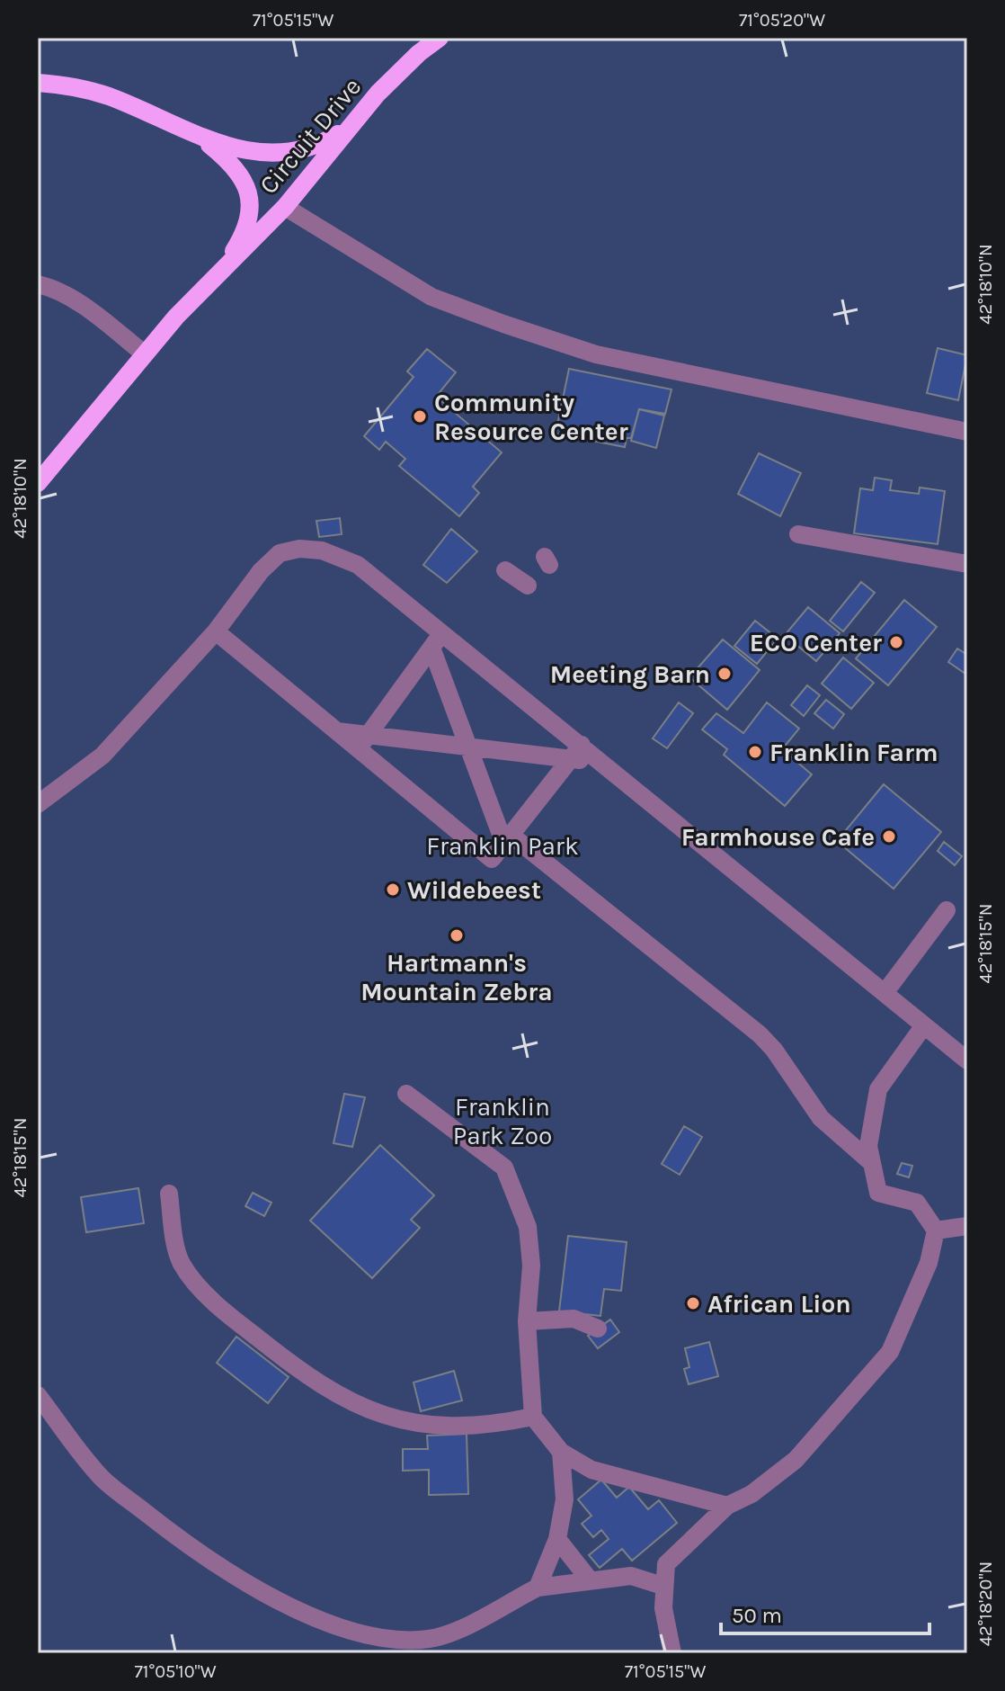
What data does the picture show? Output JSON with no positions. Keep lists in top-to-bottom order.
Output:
{
  "streets": {
    "main road": ["Circuit Drive"]
  },
  "parks": ["Franklin Park", "Franklin Park Zoo"],
  "places": [
    "Community Resource Center",
    "ECO Center",
    "Meeting Barn",
    "Franklin Farm",
    "Farmhouse Cafe",
    "Wildebeest",
    "Hartmann's Mountain Zebra",
    "African Lion"
  ],
  "scale_bar": "50 m",
  "coordinates": [
    "71°05'15\"W",
    "71°05'20\"W",
    "42°18'10\"N",
    "42°18'15\"N",
    "42°18'20\"N",
    "71°05'10\"W"
  ]
}
